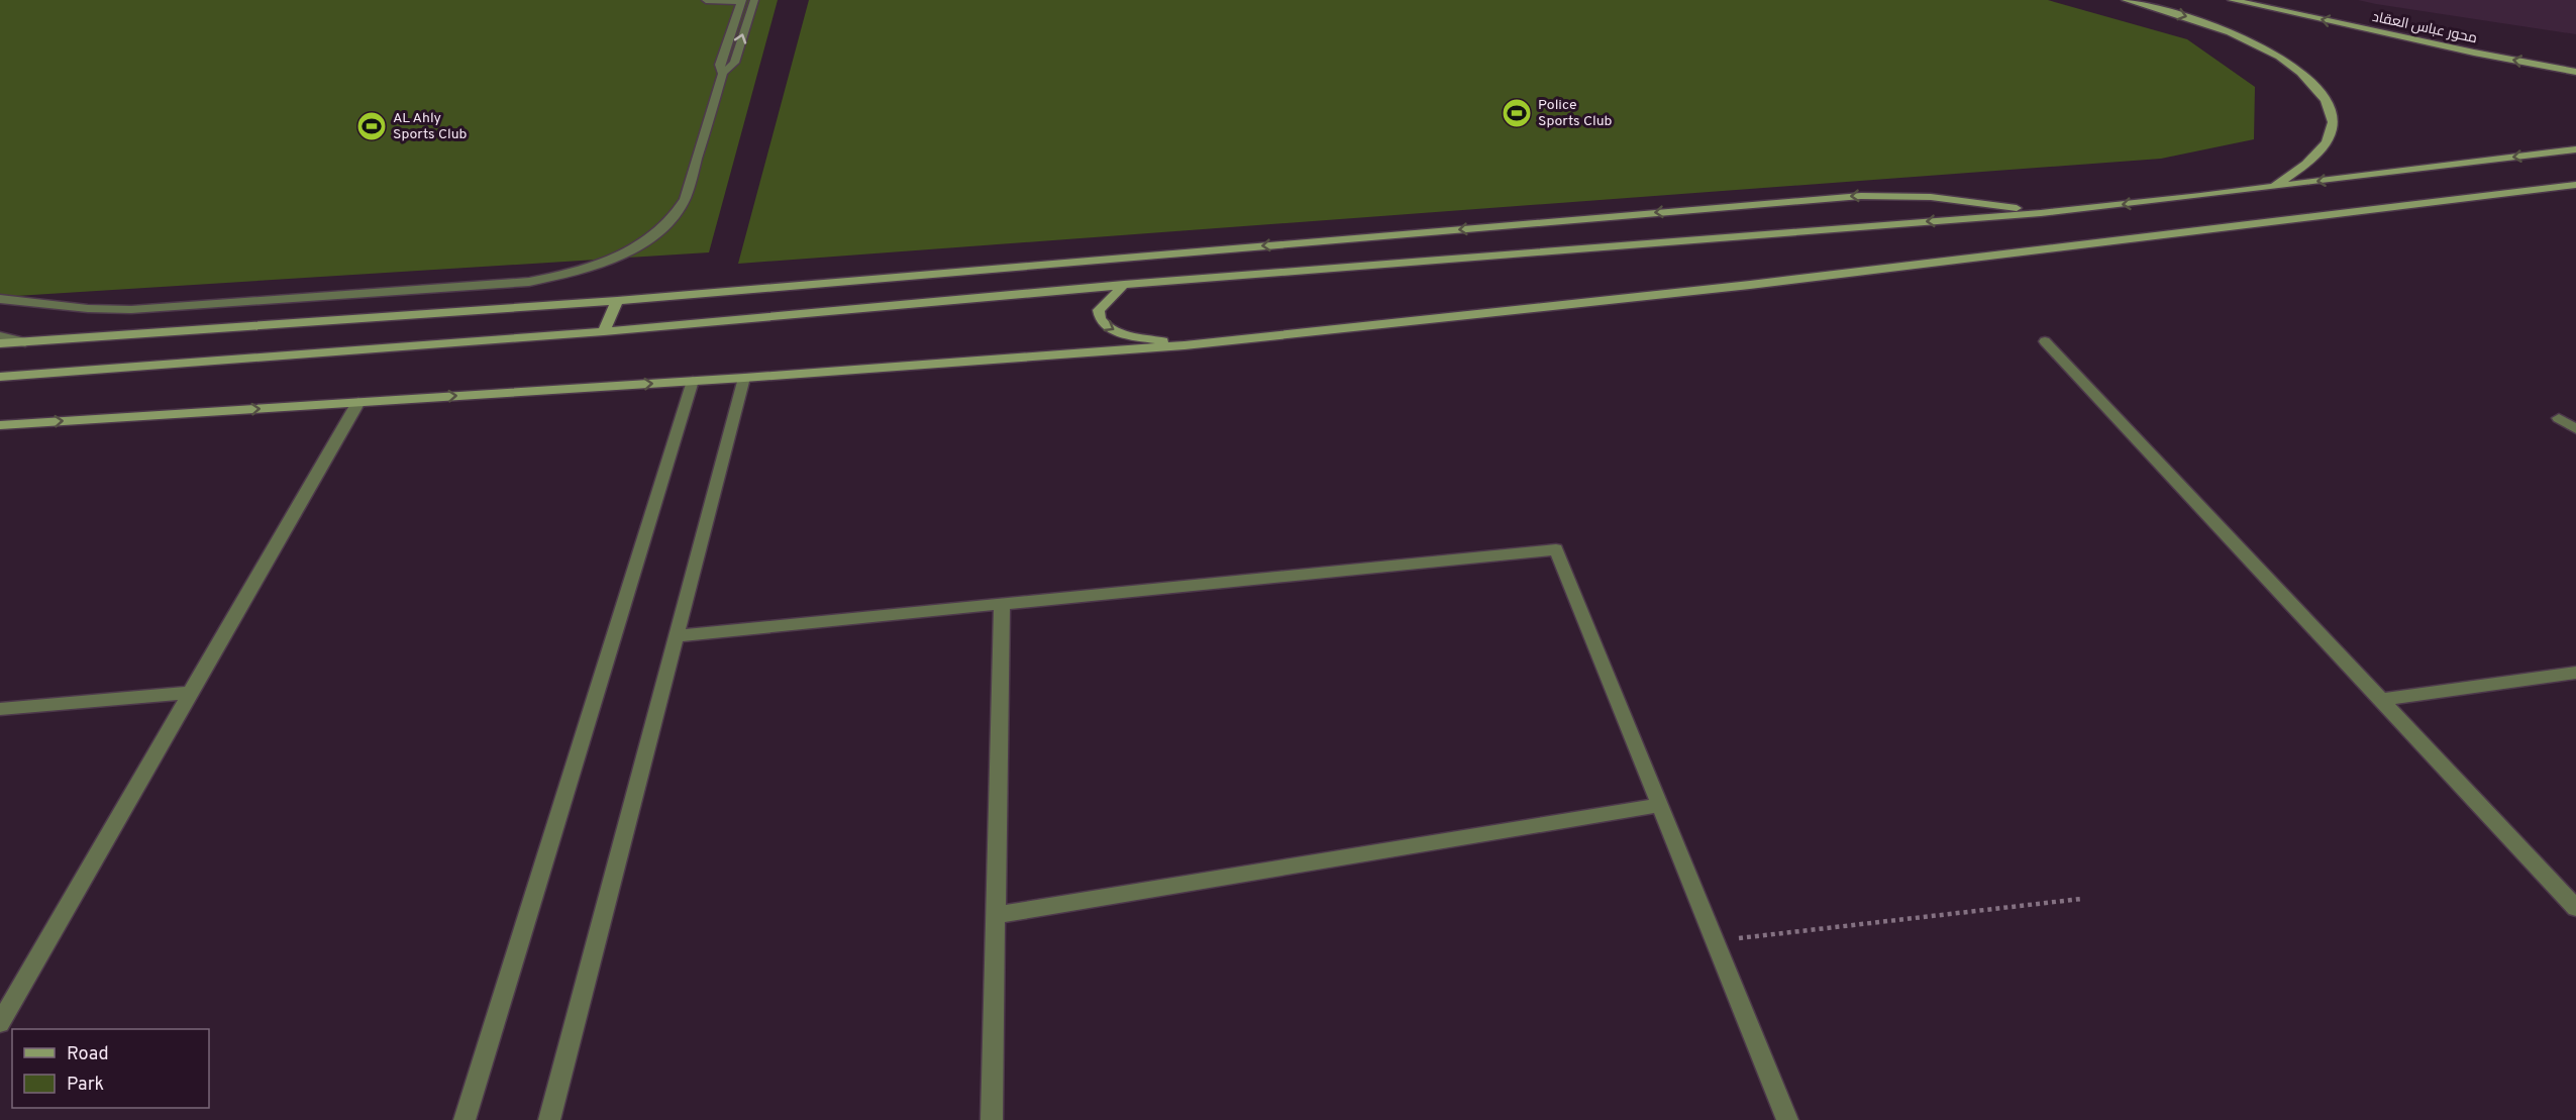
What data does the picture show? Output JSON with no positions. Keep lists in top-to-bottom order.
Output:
{
  "streets": {
    "main road": ["محور عباس العقاد"]
  },
  "places": {
    "sports": ["Police Sports Club", "AL Ahly Sports Club"]
  },
  "legend": ["Road", "Park"]
}
